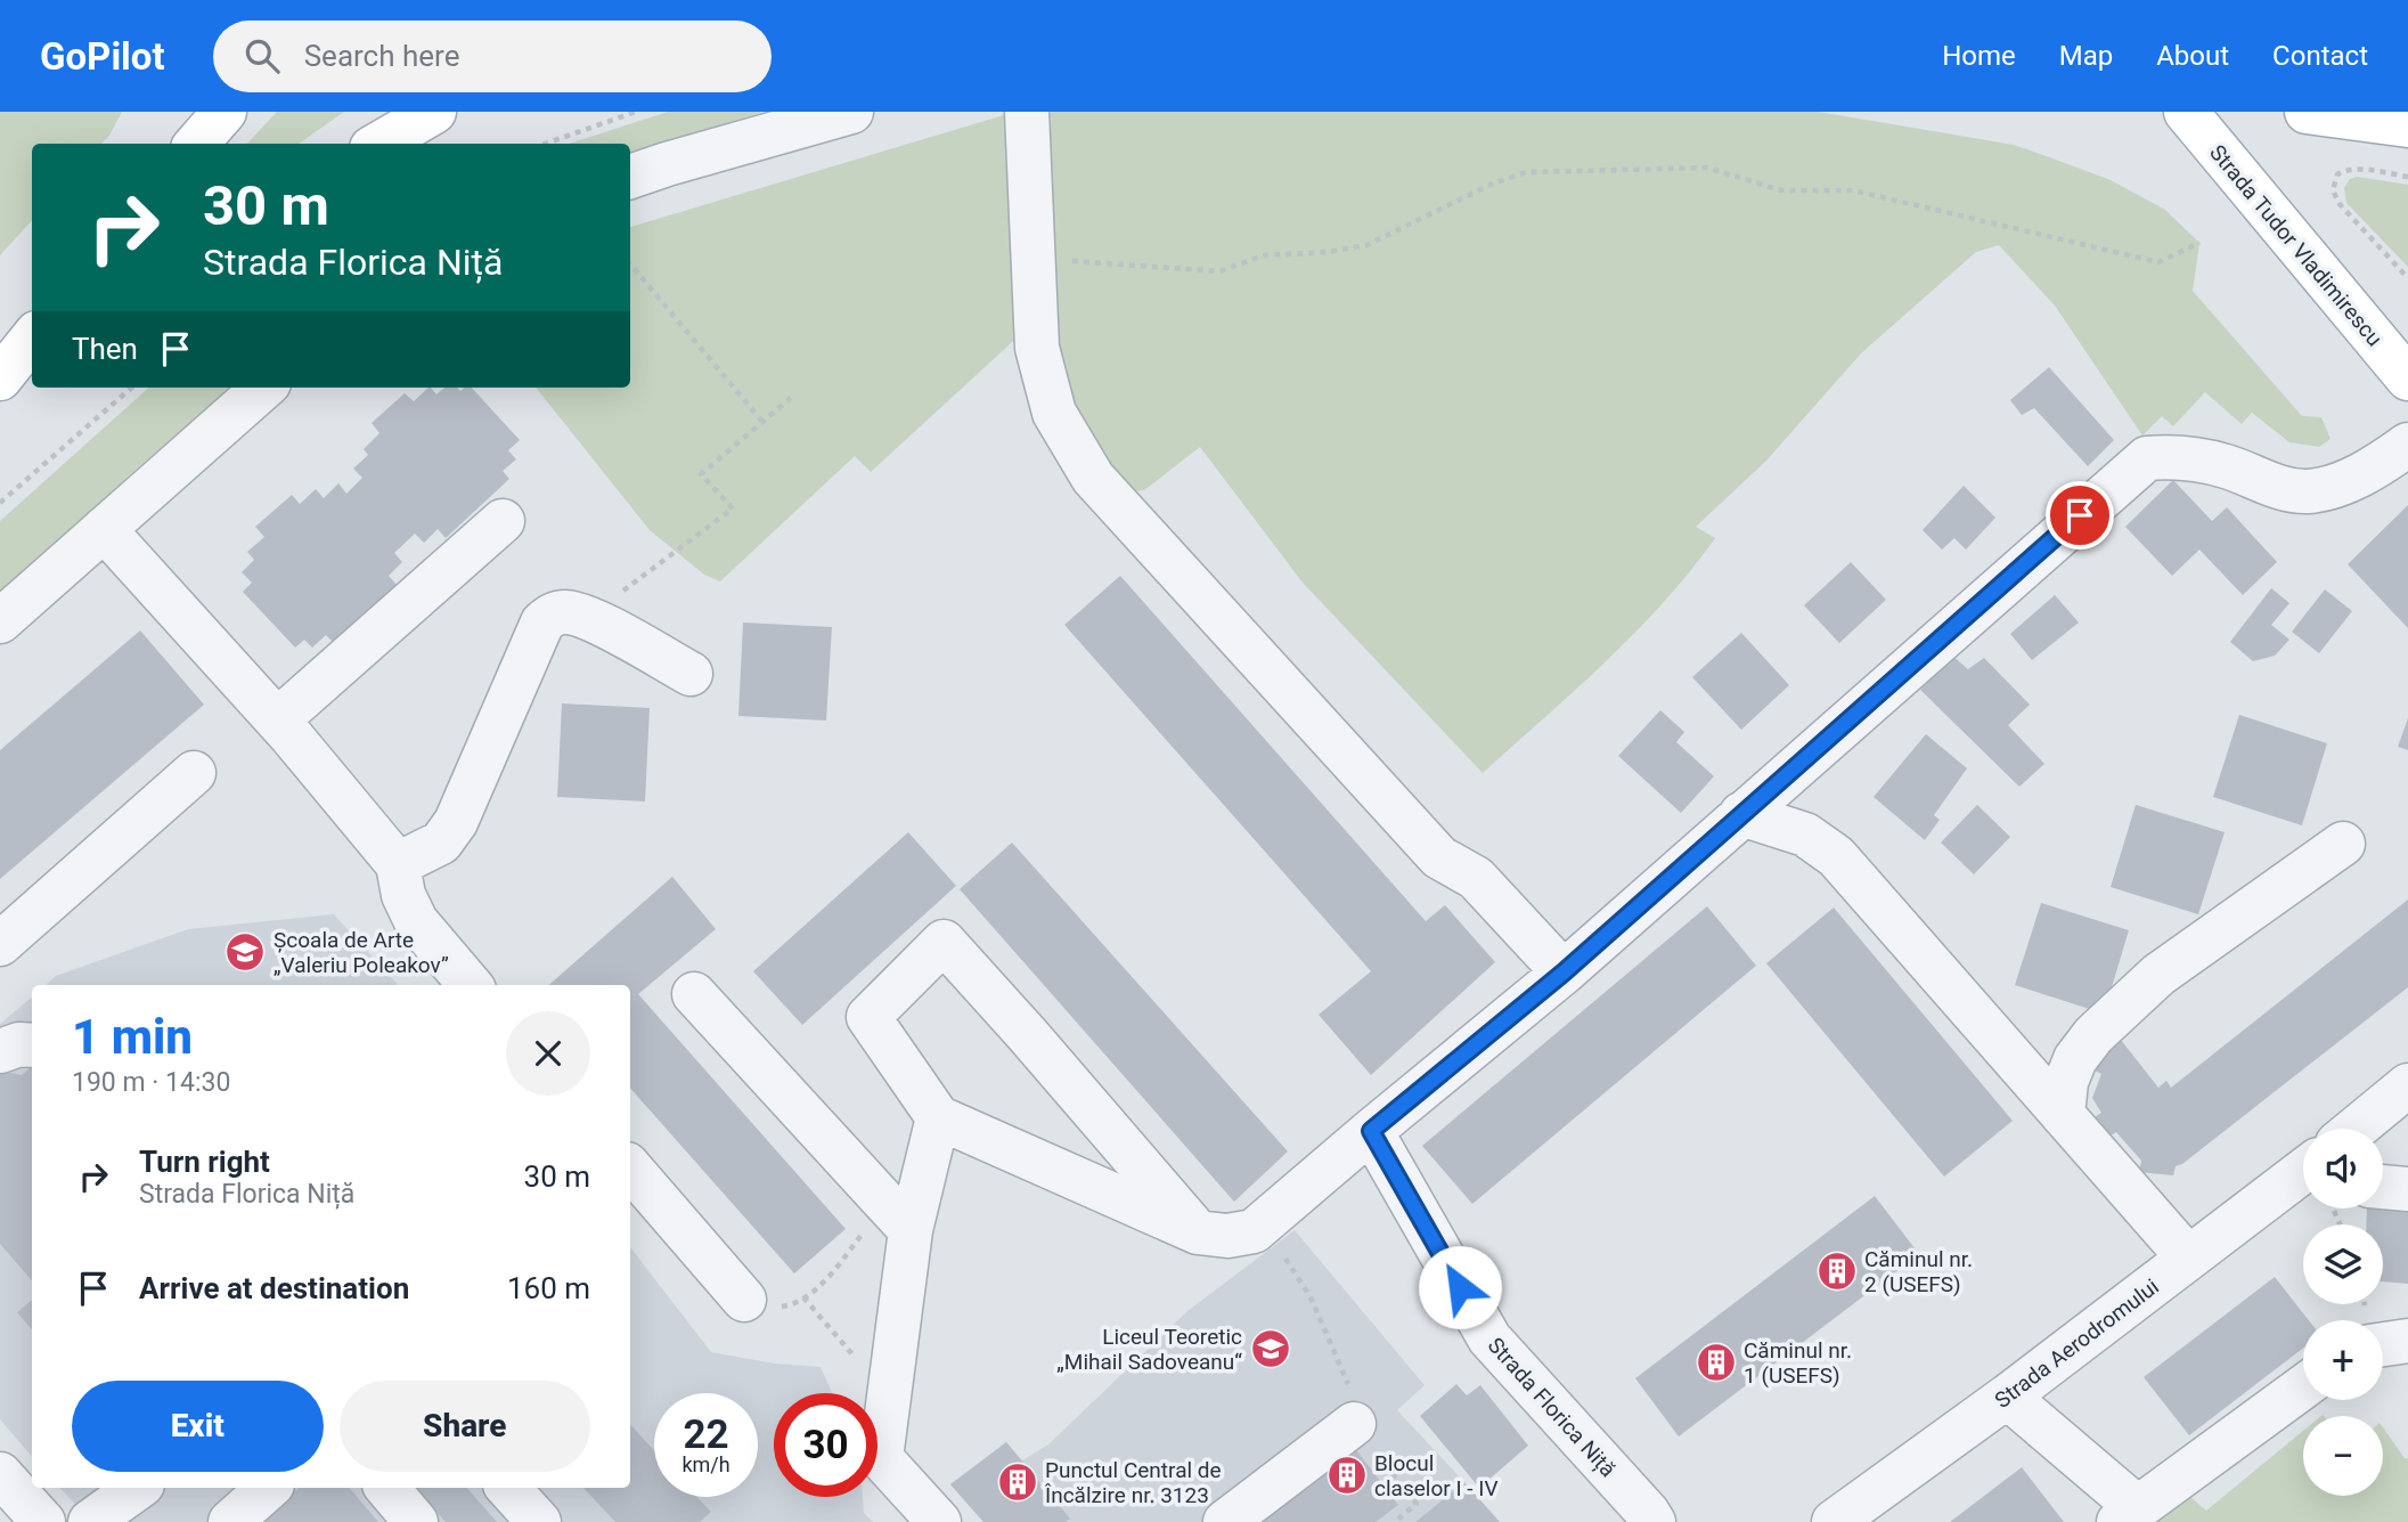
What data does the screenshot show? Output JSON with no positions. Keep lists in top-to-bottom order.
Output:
{
  "streets": {
    "main road": ["Strada Tudor Vladimirescu"],
    "street": ["Strada Aerodromului", "Strada Florica Niță"]
  },
  "places": {
    "school or university": ["Școala de Arte „Valeriu Poleakov”", "Liceul Teoretic „Mihail Sadoveanu“"],
    "building": [
      "Căminul nr. 2 (USEFS)",
      "Căminul nr. 1 (USEFS)",
      "Blocul claselor I - IV",
      "Punctul Central de Încălzire nr. 3123"
    ]
  },
  "page": {
    "header": "GoPilot",
    "search": "Search here",
    "nav": [
      "Home",
      "Map",
      "About",
      "Contact"
    ],
    "turn": ["30 m", "Strada Florica Niță"],
    "then": "Then",
    "heading": ["1 min", "190 m · 14:30"],
    "list": [
      {
        "name": "Turn right",
        "note": "Strada Florica Niță",
        "value": "30 m"
      },
      {
        "name": "Arrive at destination",
        "value": "160 m"
      }
    ],
    "map_buttons": ["+", "−"],
    "buttons": ["Exit", "Share"],
    "speed": "22 km/h",
    "limit": "30"
  }
}
